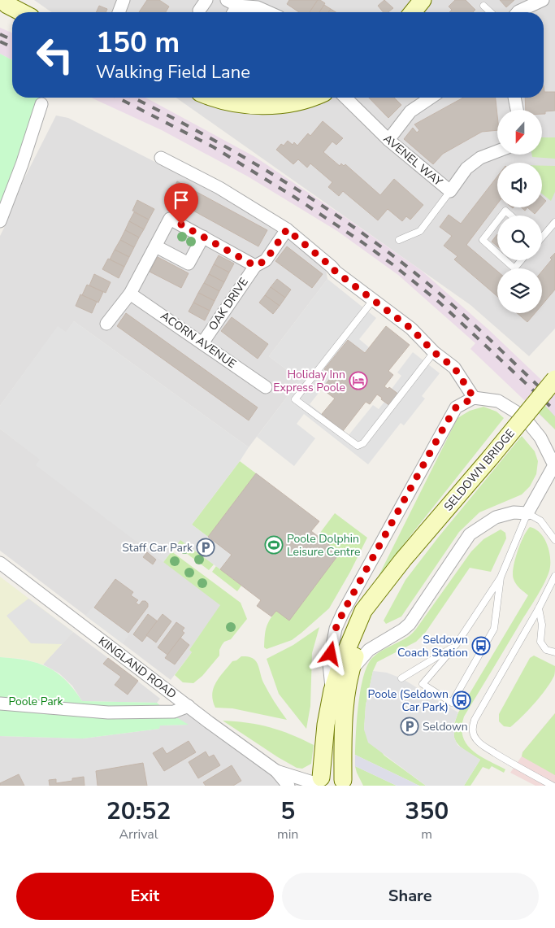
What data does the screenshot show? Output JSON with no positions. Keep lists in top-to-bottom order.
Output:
{
  "streets": {
    "street": [
      "AVENEL WAY",
      "OAK DRIVE",
      "ACORN AVENUE",
      "SELDOWN BRIDGE",
      "KINGLAND ROAD"
    ]
  },
  "crossings": [
    ["OAK DRIVE", "ACORN AVENUE"],
    ["SELDOWN BRIDGE", "KINGLAND ROAD"]
  ],
  "parks": ["Poole Park"],
  "places": {
    "hotel": ["Holiday Inn Express Poole"],
    "sports": ["Poole Dolphin Leisure Centre"],
    "parking": ["Staff Car Park", "Seldown"],
    "bus stop": ["Seldown Coach Station", "Poole (Seldown Car Park)"]
  },
  "north": "bottom",
  "page": {
    "turn": ["150 m", "Walking Field Lane"],
    "eta": [
      "20:52",
      "Arrival",
      "5",
      "min",
      "350",
      "m"
    ],
    "buttons": ["Exit", "Share"]
  }
}
